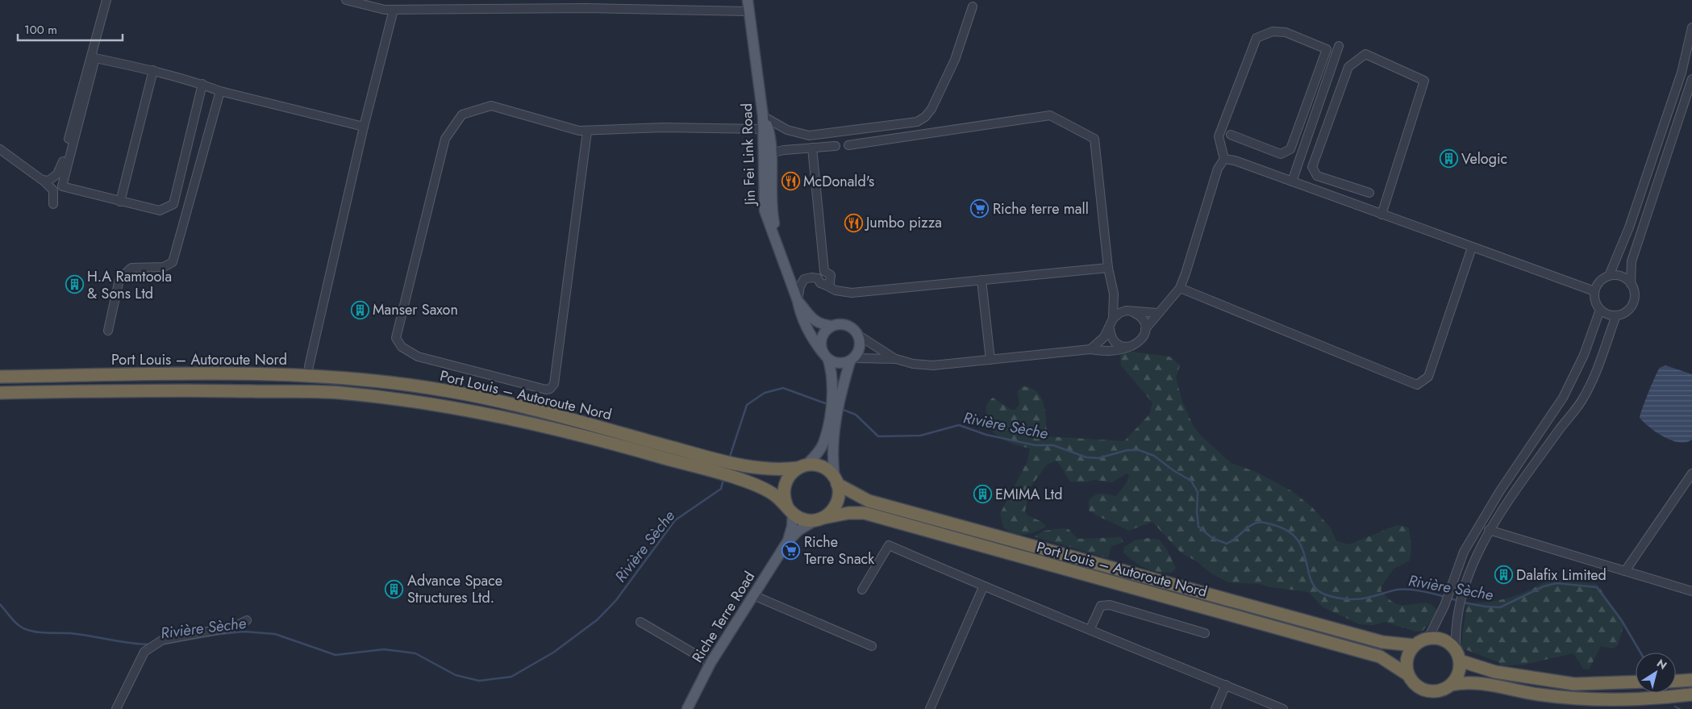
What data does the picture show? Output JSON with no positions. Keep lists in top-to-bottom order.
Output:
{
  "streets": {
    "highway": ["Port Louis – Autoroute Nord"],
    "main road": ["Jin Fei Link Road", "Riche Terre Road"]
  },
  "water": ["Rivière Sèche"],
  "places": {
    "building": [
      "Velogic",
      "H.A Ramtoola & Sons Ltd",
      "Manser Saxon",
      "EMIMA Ltd",
      "Dalafix Limited",
      "Advance Space Structures Ltd."
    ],
    "restaurant": ["McDonald's", "Jumbo pizza"],
    "supermarket": ["Riche terre mall", "Riche Terre Snack"]
  },
  "scale_bar": "100 m",
  "north": "top right"
}
